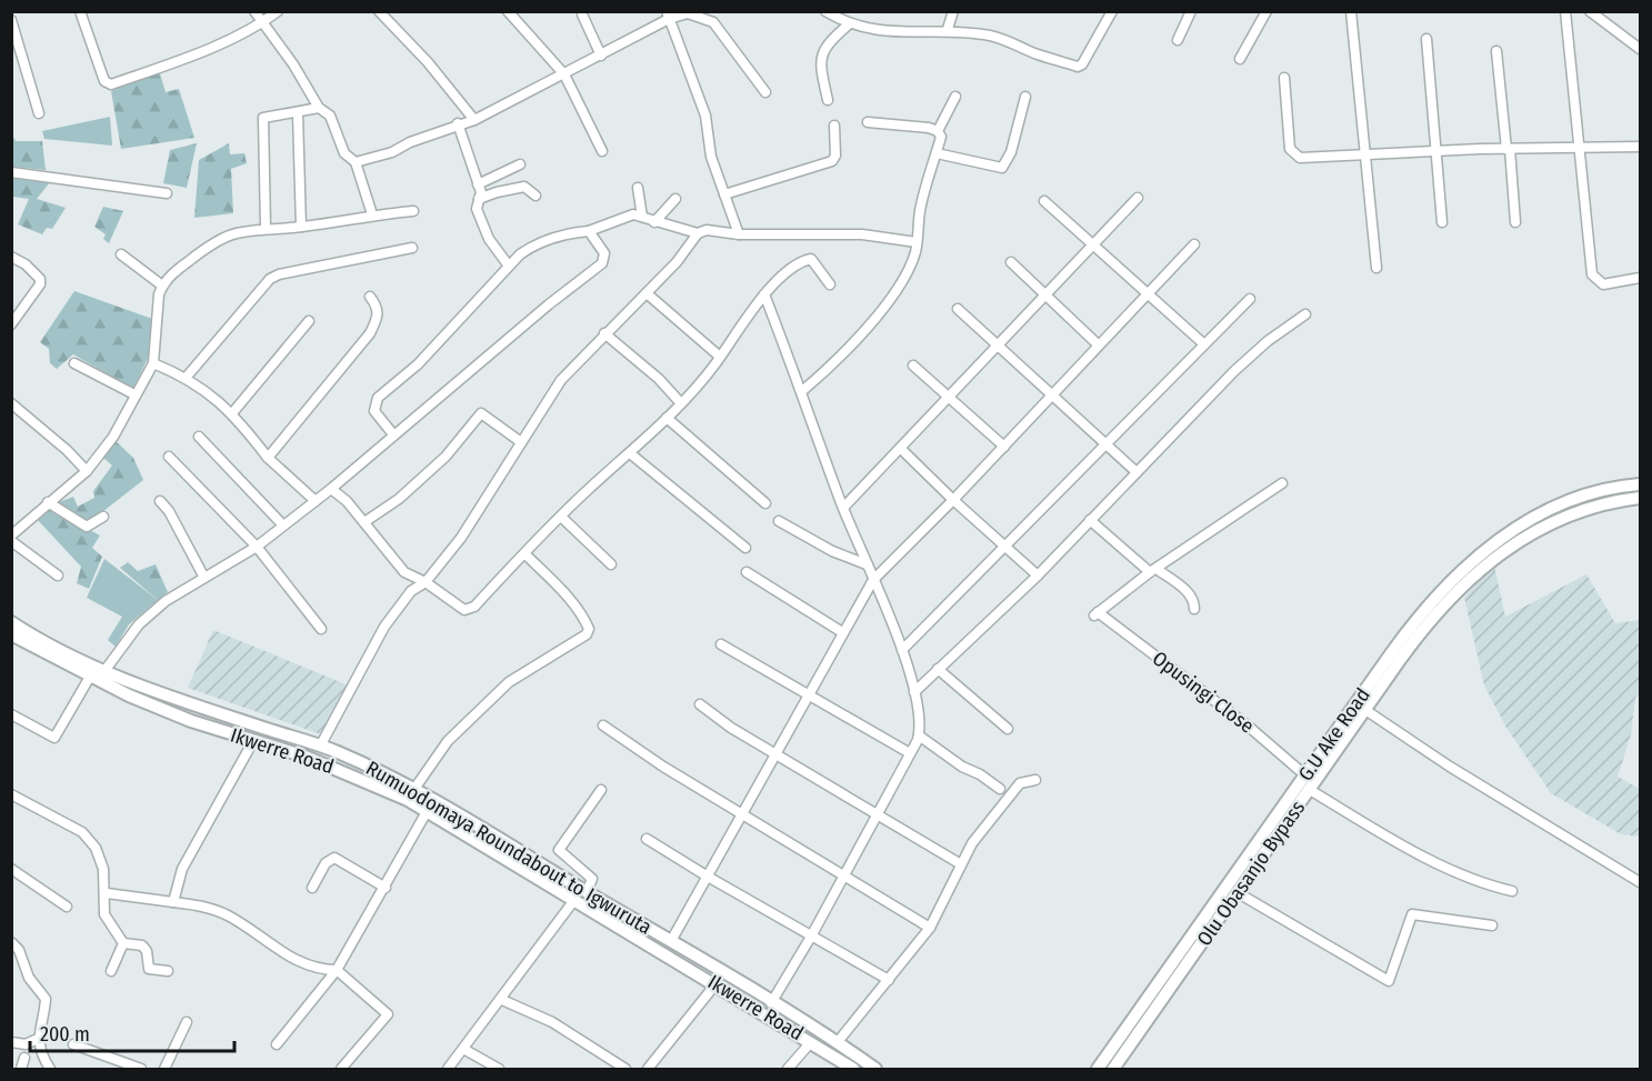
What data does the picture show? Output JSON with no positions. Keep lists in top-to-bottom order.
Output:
{
  "streets": {
    "main road": [
      "G.U Ake Road",
      "Ikwerre Road",
      "Rumuodomaya Roundabout to Igwuruta",
      "Olu Obasanjo Bypass"
    ],
    "street": ["Opusingi Close"]
  },
  "crossings": [
    ["Opusingi Close", "G.U Ake Road"]
  ],
  "scale_bar": "200 m"
}
